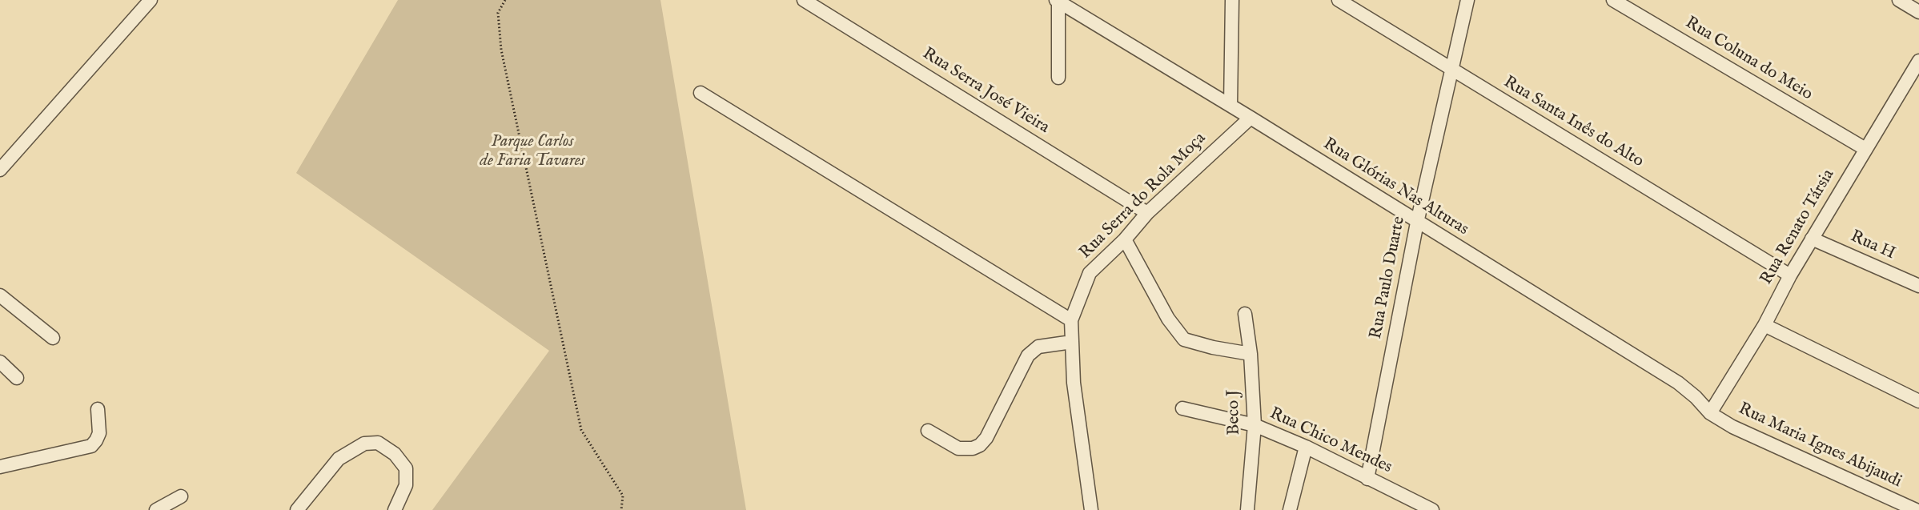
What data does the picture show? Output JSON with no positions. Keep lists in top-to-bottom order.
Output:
{
  "streets": {
    "street": [
      "Rua Coluna do Meio",
      "Rua Serra José Vieira",
      "Rua Santa Inês do Alto",
      "Rua Glórias Nas Alturas",
      "Rua Serra do Rola Moça",
      "Rua Renato Társia",
      "Rua H",
      "Rua Paulo Duarte",
      "Beco J",
      "Rua Chico Mendes",
      "Rua Maria Ignes Abijaudi"
    ]
  },
  "crossings": [
    ["Rua Coluna do Meio", "Rua Renato Társia"],
    ["Rua Serra José Vieira", "Rua Serra do Rola Moça"],
    ["Rua Santa Inês do Alto", "Rua Renato Társia"],
    ["Rua Santa Inês do Alto", "Rua Paulo Duarte"],
    ["Rua Glórias Nas Alturas", "Rua Serra do Rola Moça"],
    ["Rua Glórias Nas Alturas", "Rua Renato Társia"],
    ["Rua Glórias Nas Alturas", "Rua Paulo Duarte"],
    ["Rua Glórias Nas Alturas", "Rua Maria Ignes Abijaudi"],
    ["Rua Renato Társia", "Rua H"],
    ["Rua Renato Társia", "Rua Maria Ignes Abijaudi"],
    ["Rua Paulo Duarte", "Rua Chico Mendes"],
    ["Beco J", "Rua Chico Mendes"]
  ],
  "parks": ["Parque Carlos de Faria Tavares"]
}
